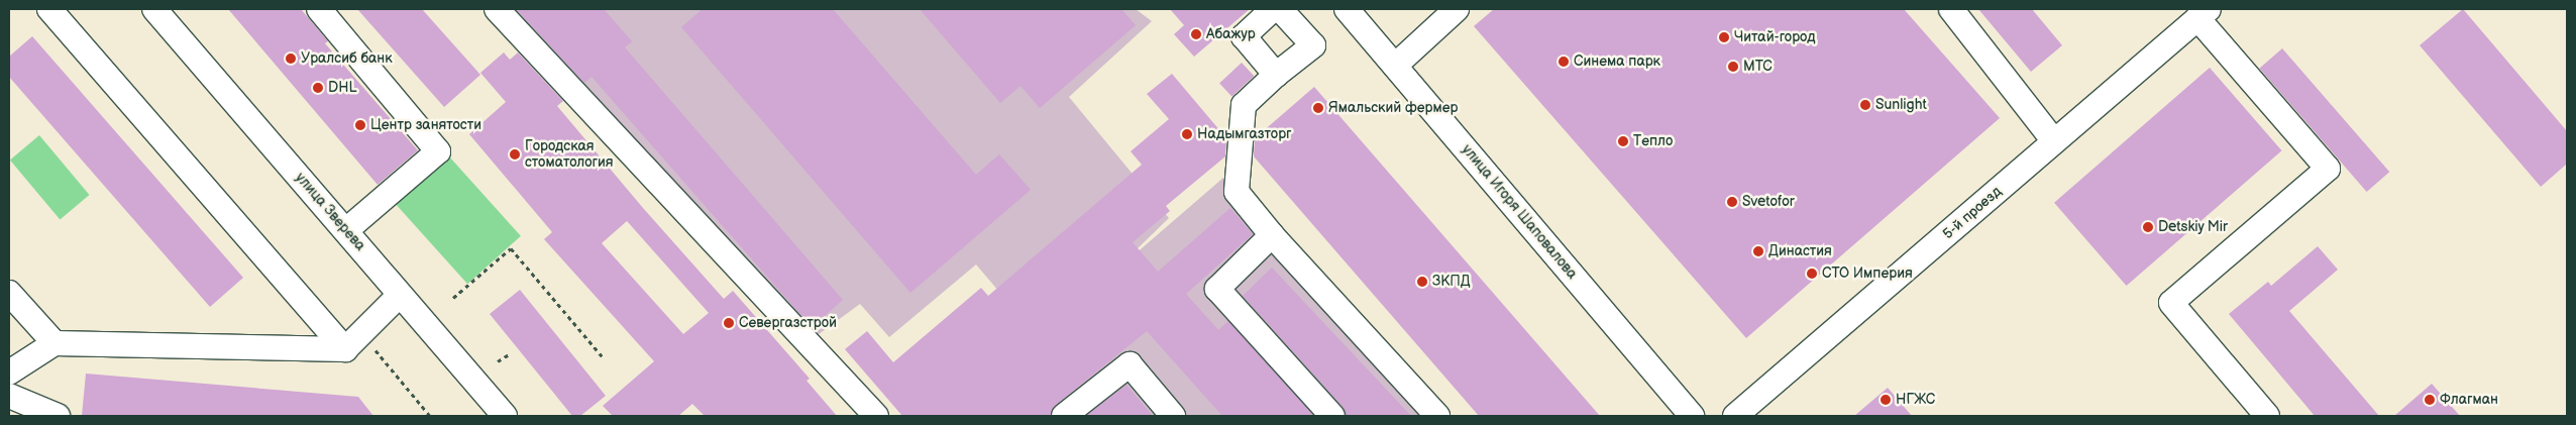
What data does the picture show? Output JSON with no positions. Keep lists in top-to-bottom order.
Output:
{
  "streets": {
    "street": ["улица Зверева", "улица Игоря Шаповалова", "5-й проезд"]
  },
  "places": [
    "Абажур",
    "Читай-город",
    "Уралсиб банк",
    "Синема парк",
    "МТС",
    "DHL",
    "Sunlight",
    "Ямальский фермер",
    "Центр занятости",
    "Надымгазторг",
    "Тепло",
    "Городская стоматология",
    "Svetofor",
    "Detskiy Mir",
    "Династия",
    "СТО Империя",
    "ЗКПД",
    "Севергазстрой",
    "НГЖС",
    "Флагман"
  ]
}
